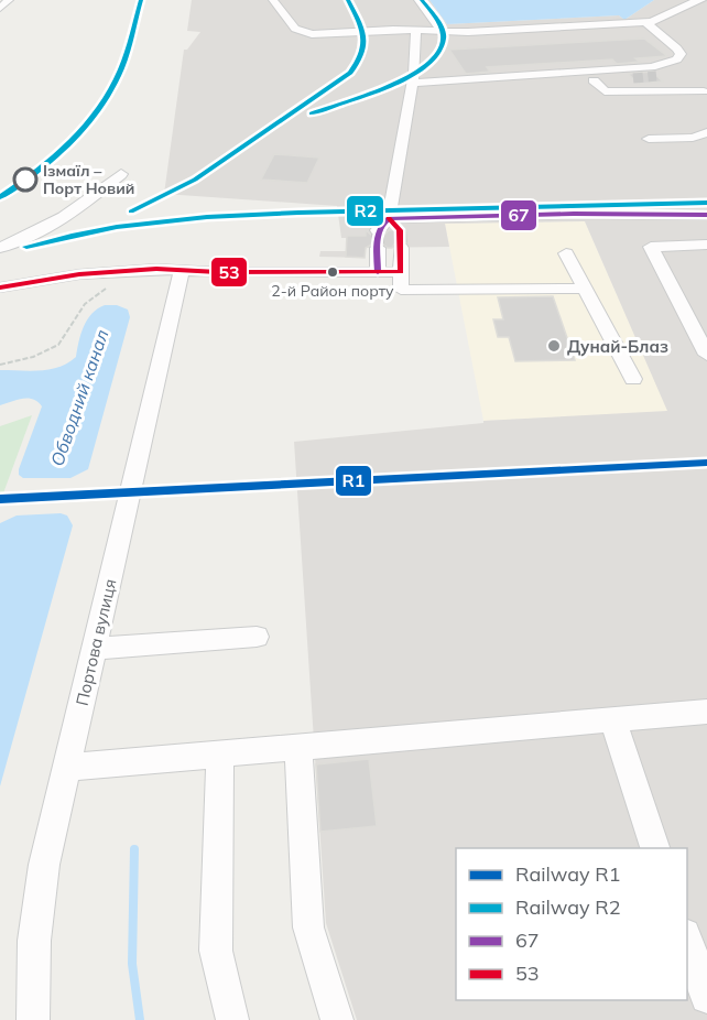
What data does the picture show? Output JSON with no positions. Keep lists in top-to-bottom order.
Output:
{
  "streets": {
    "street": ["Портова вулиця"]
  },
  "water": ["Обводний канал"],
  "places": ["Ізмаїл – Порт Новий", "2-й Район порту", "Дунай-Блаз"],
  "lines": [
    "rail line R2",
    "transit line 67",
    "transit line 53",
    "rail line R1"
  ],
  "legend": [
    "Railway R1",
    "Railway R2",
    "67",
    "53"
  ]
}
